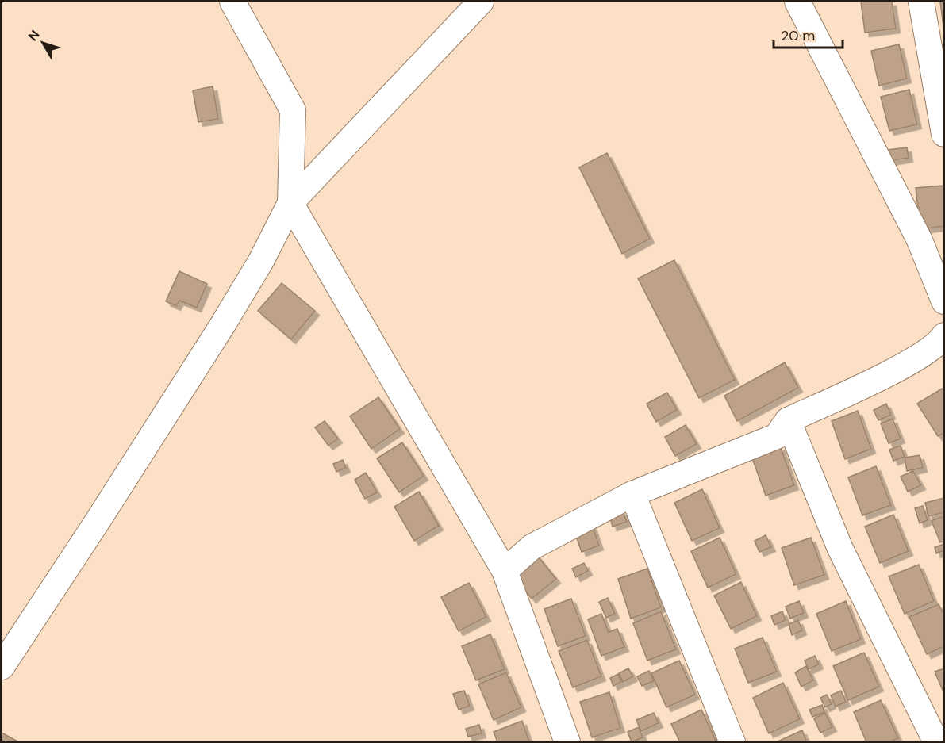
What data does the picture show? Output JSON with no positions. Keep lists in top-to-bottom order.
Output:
{
  "scale_bar": "20 m",
  "north": "top left"
}
